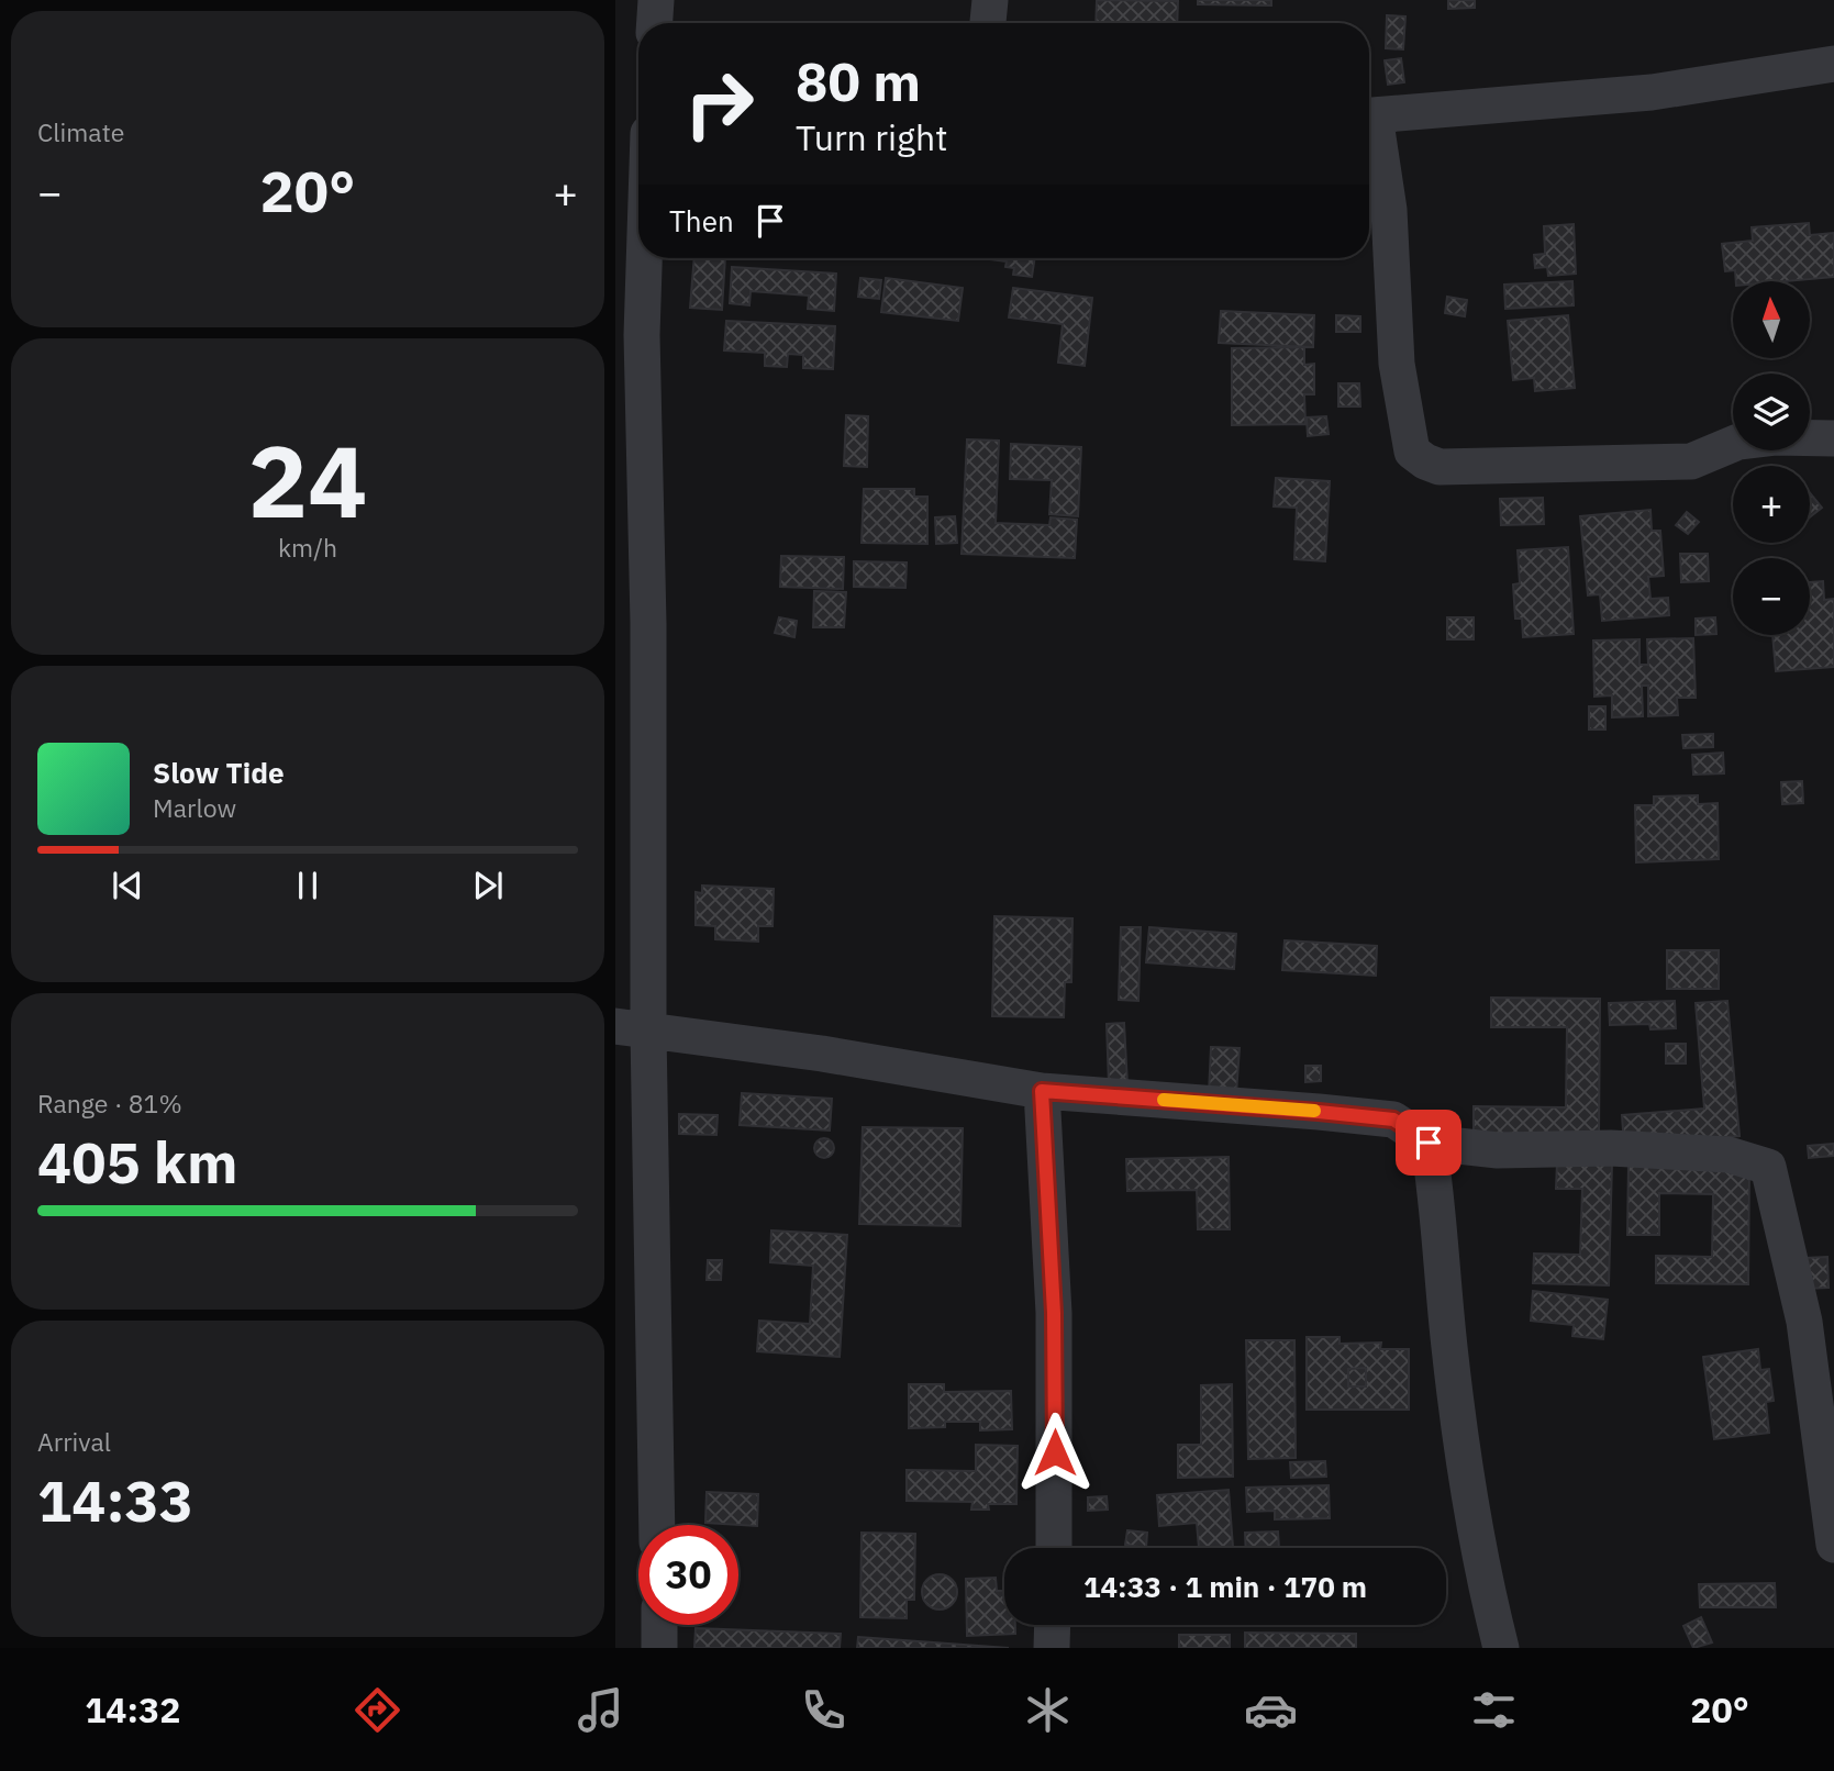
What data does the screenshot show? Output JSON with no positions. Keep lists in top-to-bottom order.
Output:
{
  "north": "top",
  "page": {
    "tile": [
      "Climate",
      ["24", "km/h"],
      ["Range · 81%", "405 km"],
      ["Arrival", "14:33"]
    ],
    "turn": ["80 m", "Turn right"],
    "heat": ["−", "20°", "+"],
    "then": "Then",
    "map_buttons": ["+", "−"],
    "song": ["Slow Tide", "Marlow"],
    "limit": "30",
    "trip": "14:33 · 1 min · 170 m",
    "tabs": ["14:32", "20°"]
  }
}
